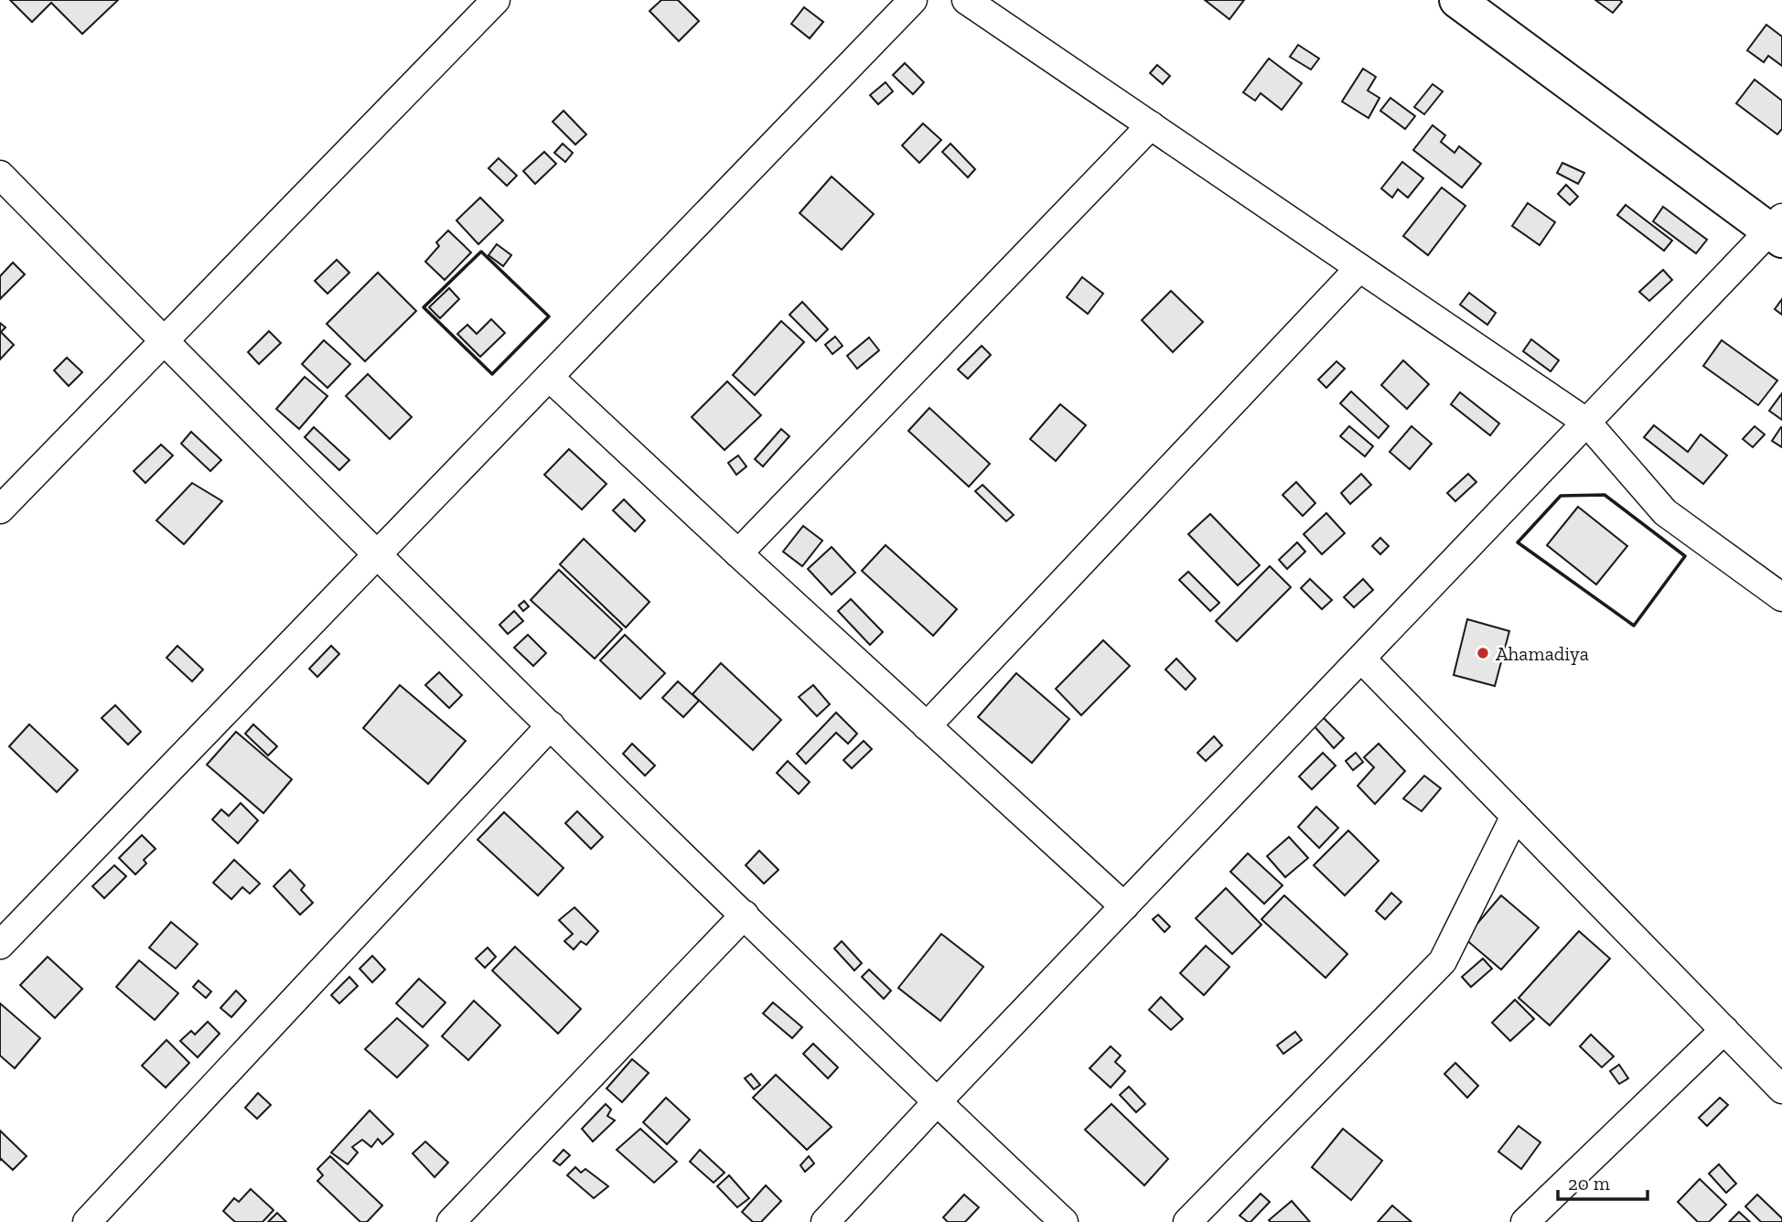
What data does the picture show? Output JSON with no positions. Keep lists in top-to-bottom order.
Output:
{
  "places": ["Ahamadiya"],
  "scale_bar": "20 m"
}
